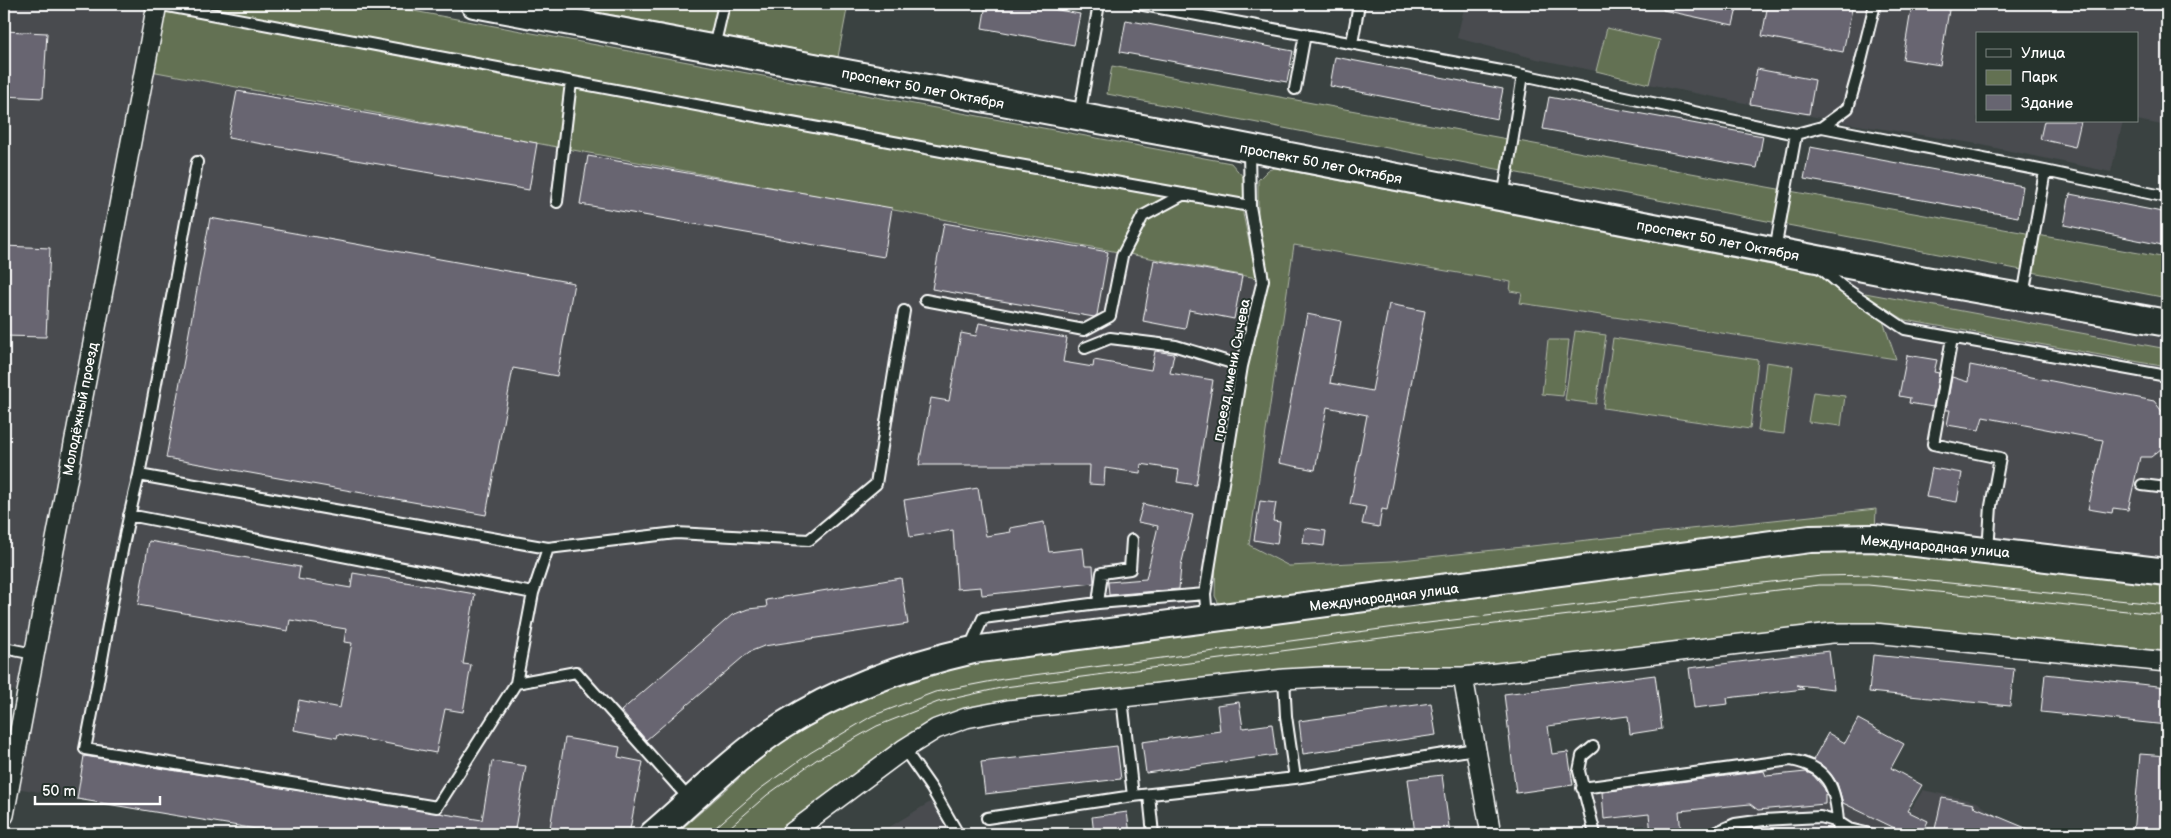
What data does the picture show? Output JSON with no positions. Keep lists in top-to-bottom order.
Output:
{
  "streets": {
    "main road": ["проспект 50 лет Октября", "Международная улица"],
    "street": ["Молодёжный проезд"],
    "lane": ["проезд имени Сычева"]
  },
  "crossings": [
    ["проспект 50 лет Октября", "проезд имени Сычева"],
    ["проезд имени Сычева", "Международная улица"]
  ],
  "legend": ["Улица", "Парк", "Здание"],
  "scale_bar": "50 m"
}
